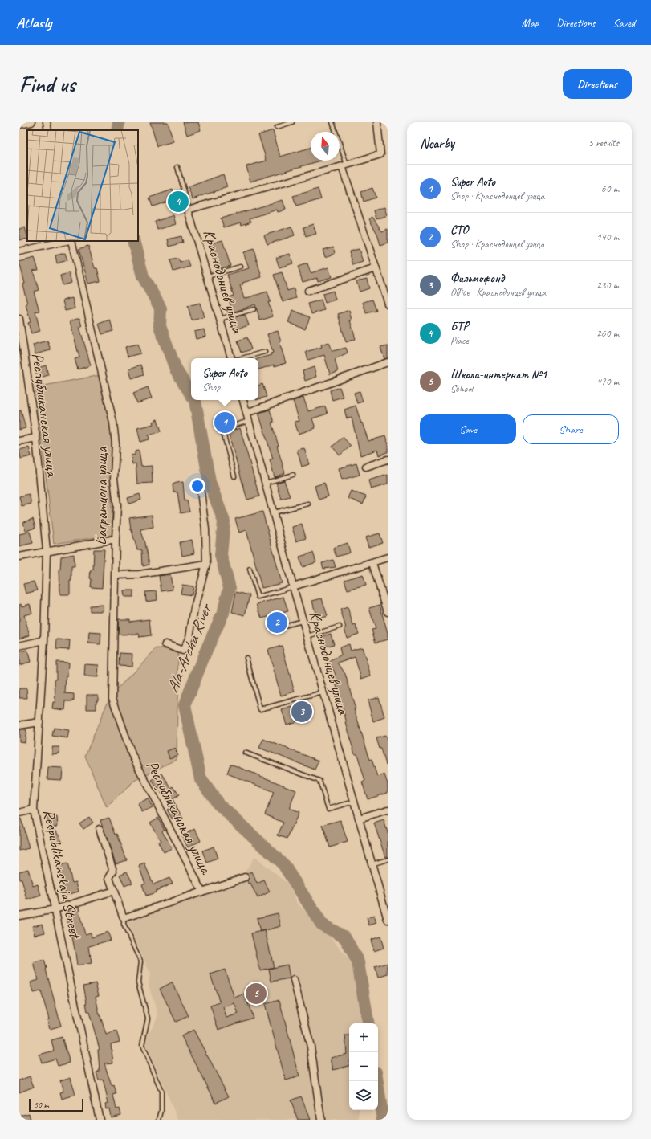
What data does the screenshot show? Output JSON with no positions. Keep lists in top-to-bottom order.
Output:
{
  "streets": {
    "street": [
      "Краснодонцев улица",
      "Республиканская улица",
      "Багратиона улица",
      "Respublikanskaja Street"
    ]
  },
  "crossings": [
    ["Республиканская улица", "Багратиона улица"],
    ["Республиканская улица", "Respublikanskaja Street"]
  ],
  "water": ["Ala-Archa River"],
  "scale_bar": "50 m",
  "north": "top",
  "page": {
    "header": "Atlasly",
    "nav": ["Map", "Directions", "Saved"],
    "buttons": [
      "Directions",
      ["Save", "Share"]
    ],
    "title": "Find us",
    "heading": ["Nearby", "5 results"],
    "list": [
      {
        "mark": "1",
        "name": "Super Auto",
        "note": "Shop · Краснодонцев улица",
        "value": "60 m"
      },
      {
        "mark": "2",
        "name": "СТО",
        "note": "Shop · Краснодонцев улица",
        "value": "140 m"
      },
      {
        "mark": "3",
        "name": "Фильмофонд",
        "note": "Office · Краснодонцев улица",
        "value": "230 m"
      },
      {
        "mark": "4",
        "name": "БТР",
        "note": "Place",
        "value": "260 m"
      },
      {
        "mark": "5",
        "name": "Школа-интернат №1",
        "note": "School",
        "value": "470 m"
      }
    ],
    "pins": [
      "4",
      "1",
      "2",
      "3",
      "5"
    ],
    "popup": ["Super Auto", "Shop"],
    "map_buttons": ["+", "−"],
    "scale": "50 m"
  }
}
